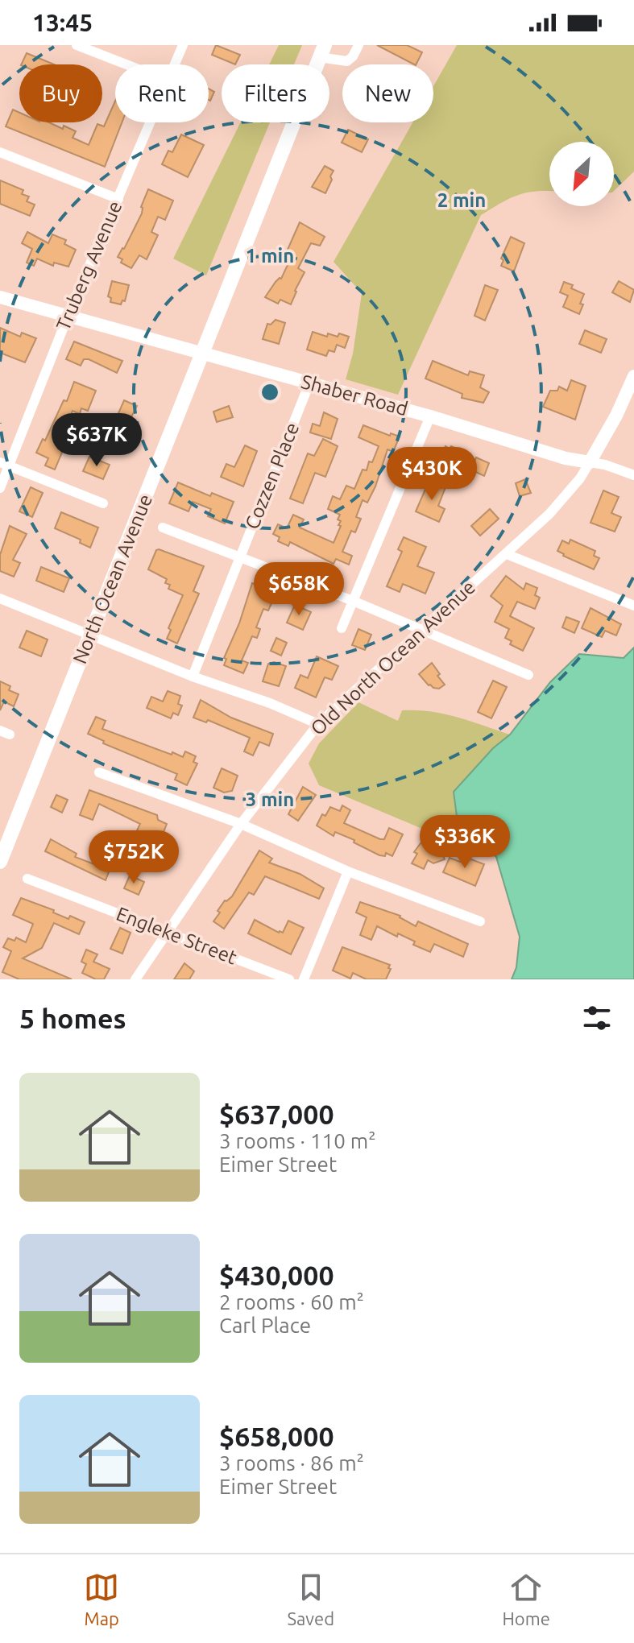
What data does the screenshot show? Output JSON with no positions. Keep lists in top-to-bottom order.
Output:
{
  "streets": {
    "main road": ["North Ocean Avenue"],
    "street": [
      "Truberg Avenue",
      "Shaber Road",
      "Cozzen Place",
      "Old North Ocean Avenue",
      "Engleke Street"
    ]
  },
  "crossings": [
    ["Truberg Avenue", "Shaber Road"],
    ["Shaber Road", "Cozzen Place"],
    ["Shaber Road", "North Ocean Avenue"],
    ["Shaber Road", "Old North Ocean Avenue"],
    ["Old North Ocean Avenue", "Engleke Street"]
  ],
  "north": "bottom left",
  "page": {
    "status": "13:45",
    "chip": [
      "Buy",
      "Rent",
      "Filters",
      "New"
    ],
    "price": [
      "$637K",
      "$430K",
      "$658K",
      "$336K",
      "$752K"
    ],
    "heading": "5 homes",
    "list": [
      {
        "name": "$637,000",
        "note": "3 rooms · 110 m² · Eimer Street"
      },
      {
        "name": "$430,000",
        "note": "2 rooms · 60 m² · Carl Place"
      },
      {
        "name": "$658,000",
        "note": "3 rooms · 86 m² · Eimer Street"
      }
    ],
    "tabs": ["Map", "Saved", "Home"]
  },
  "rings": ["2 min", "1 min", "3 min"]
}
